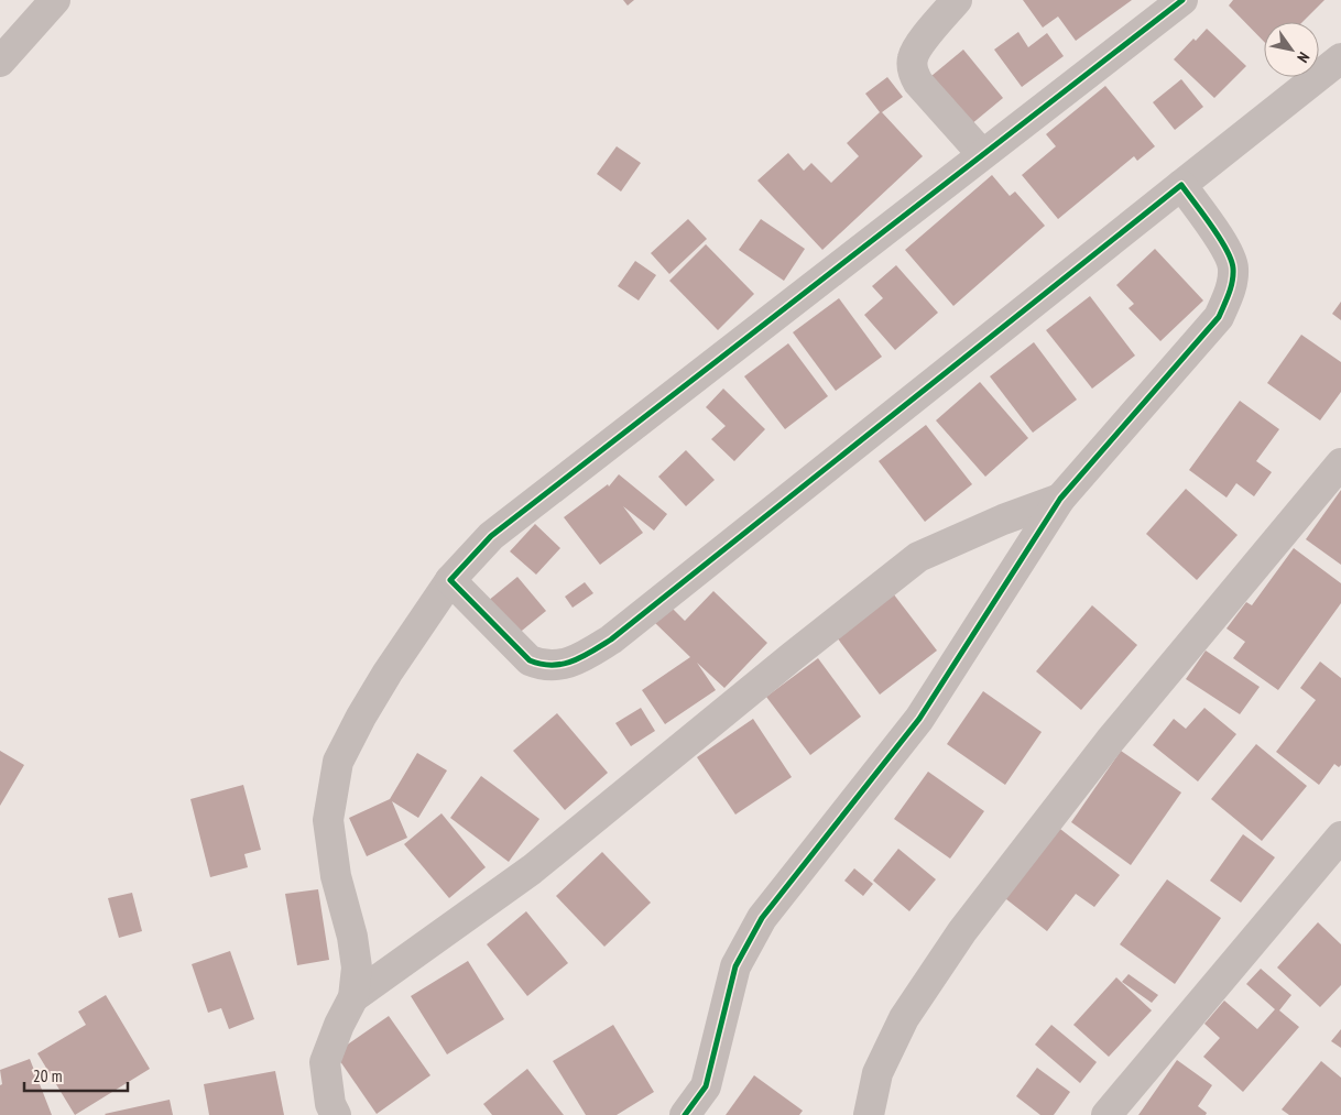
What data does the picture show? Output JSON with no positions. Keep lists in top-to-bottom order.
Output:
{
  "scale_bar": "20 m",
  "north": "bottom right"
}
